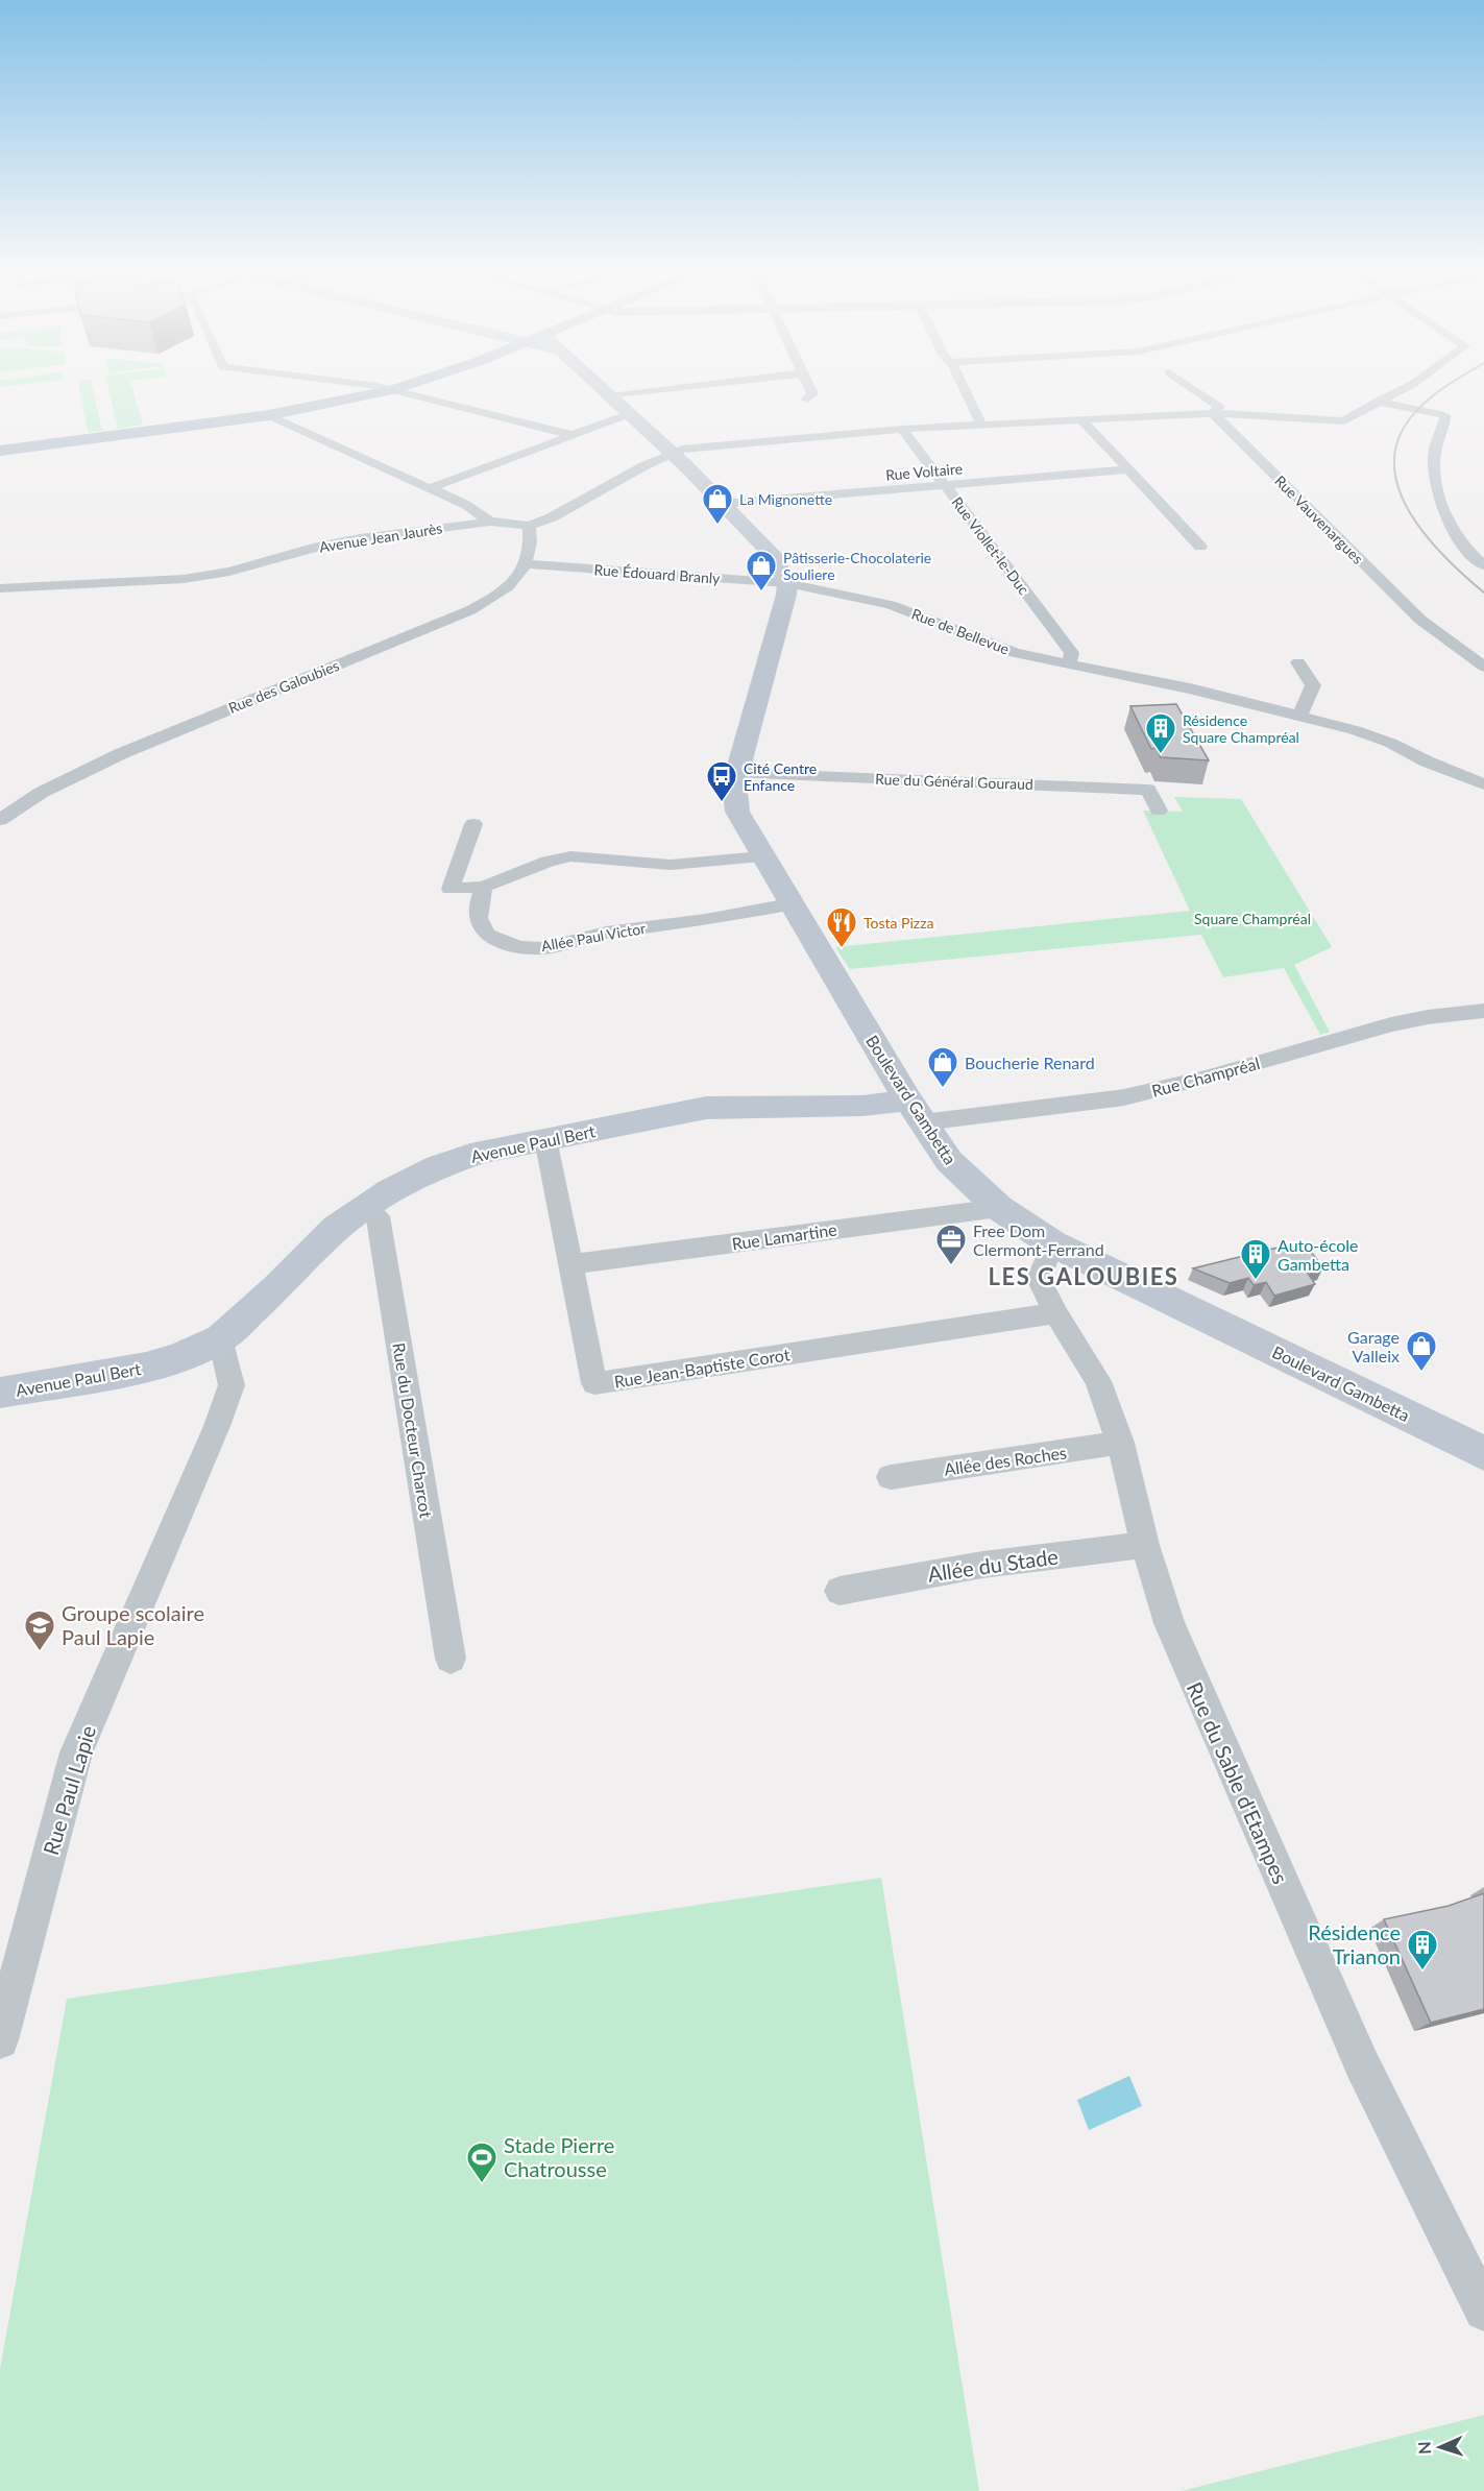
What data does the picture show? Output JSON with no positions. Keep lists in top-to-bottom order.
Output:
{
  "streets": {
    "main road": ["Boulevard Gambetta", "Avenue Paul Bert"],
    "street": [
      "Rue Voltaire",
      "Rue Vauvenargues",
      "Avenue Jean Jaurès",
      "Rue Viollet-le-Duc",
      "Rue Édouard Branly",
      "Rue de Bellevue",
      "Rue des Galoubies",
      "Rue du Général Gouraud",
      "Allée Paul Victor",
      "Rue Champréal",
      "Rue Lamartine",
      "Rue Jean-Baptiste Corot",
      "Rue du Docteur Charcot",
      "Allée des Roches",
      "Allée du Stade",
      "Rue du Sable d'Etampes",
      "Rue Paul Lapie"
    ]
  },
  "crossings": [
    ["Rue Voltaire", "Rue Viollet-le-Duc"],
    ["Rue Vauvenargues", "Avenue Jean Jaurès"],
    ["Avenue Jean Jaurès", "Rue Viollet-le-Duc"],
    ["Rue Viollet-le-Duc", "Rue de Bellevue"],
    ["Rue Édouard Branly", "Rue de Bellevue"],
    ["Rue Édouard Branly", "Rue des Galoubies"],
    ["Rue Édouard Branly", "Boulevard Gambetta"],
    ["Rue de Bellevue", "Boulevard Gambetta"],
    ["Rue du Général Gouraud", "Boulevard Gambetta"],
    ["Allée Paul Victor", "Boulevard Gambetta"],
    ["Rue Champréal", "Boulevard Gambetta"],
    ["Rue Champréal", "Avenue Paul Bert"],
    ["Boulevard Gambetta", "Avenue Paul Bert"],
    ["Boulevard Gambetta", "Rue Lamartine"],
    ["Boulevard Gambetta", "Rue du Sable d'Etampes"],
    ["Avenue Paul Bert", "Rue Jean-Baptiste Corot"],
    ["Avenue Paul Bert", "Rue du Docteur Charcot"],
    ["Avenue Paul Bert", "Rue Paul Lapie"],
    ["Rue Lamartine", "Rue Jean-Baptiste Corot"],
    ["Rue Jean-Baptiste Corot", "Rue du Sable d'Etampes"],
    ["Allée des Roches", "Rue du Sable d'Etampes"],
    ["Allée du Stade", "Rue du Sable d'Etampes"]
  ],
  "districts": ["LES GALOUBIES"],
  "parks": ["Square Champréal"],
  "places": {
    "shop": [
      "La Mignonette",
      "Pâtisserie-Chocolaterie Souliere",
      "Boucherie Renard",
      "Garage Valleix"
    ],
    "building": ["Résidence Square Champréal", "Auto-école Gambetta", "Résidence Trianon"],
    "bus stop": ["Cité Centre Enfance"],
    "restaurant": ["Tosta Pizza"],
    "office": ["Free Dom Clermont-Ferrand"],
    "school or university": ["Groupe scolaire Paul Lapie"],
    "sports": ["Stade Pierre Chatrousse"]
  },
  "north": "left"
}
